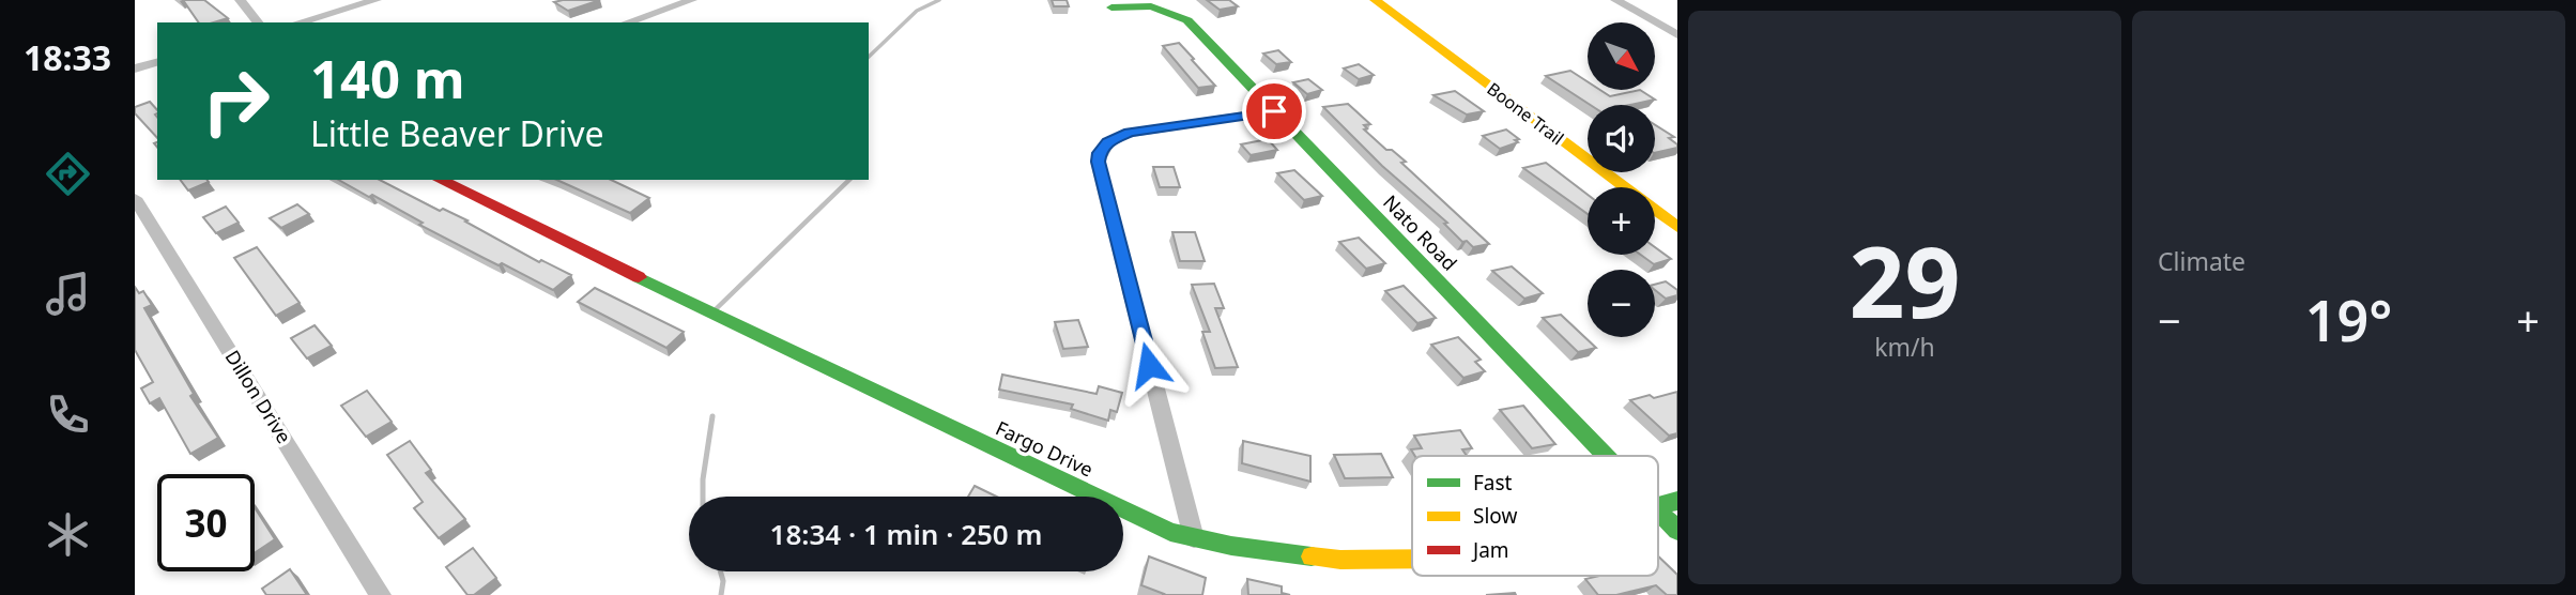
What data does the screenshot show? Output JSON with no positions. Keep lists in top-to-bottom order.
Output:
{
  "streets": {
    "street": [
      "Boone Trail",
      "Nato Road",
      "Dillon Drive",
      "Fargo Drive"
    ]
  },
  "legend": ["Fast", "Slow", "Jam"],
  "north": "bottom right",
  "page": {
    "tabs": "18:33",
    "tile": [
      ["29", "km/h"],
      "Climate"
    ],
    "map_buttons": ["+", "−"],
    "turn": ["140 m", "Little Beaver Drive"],
    "heat": ["−", "19°", "+"],
    "limit": "30",
    "trip": "18:34 · 1 min · 250 m"
  }
}
